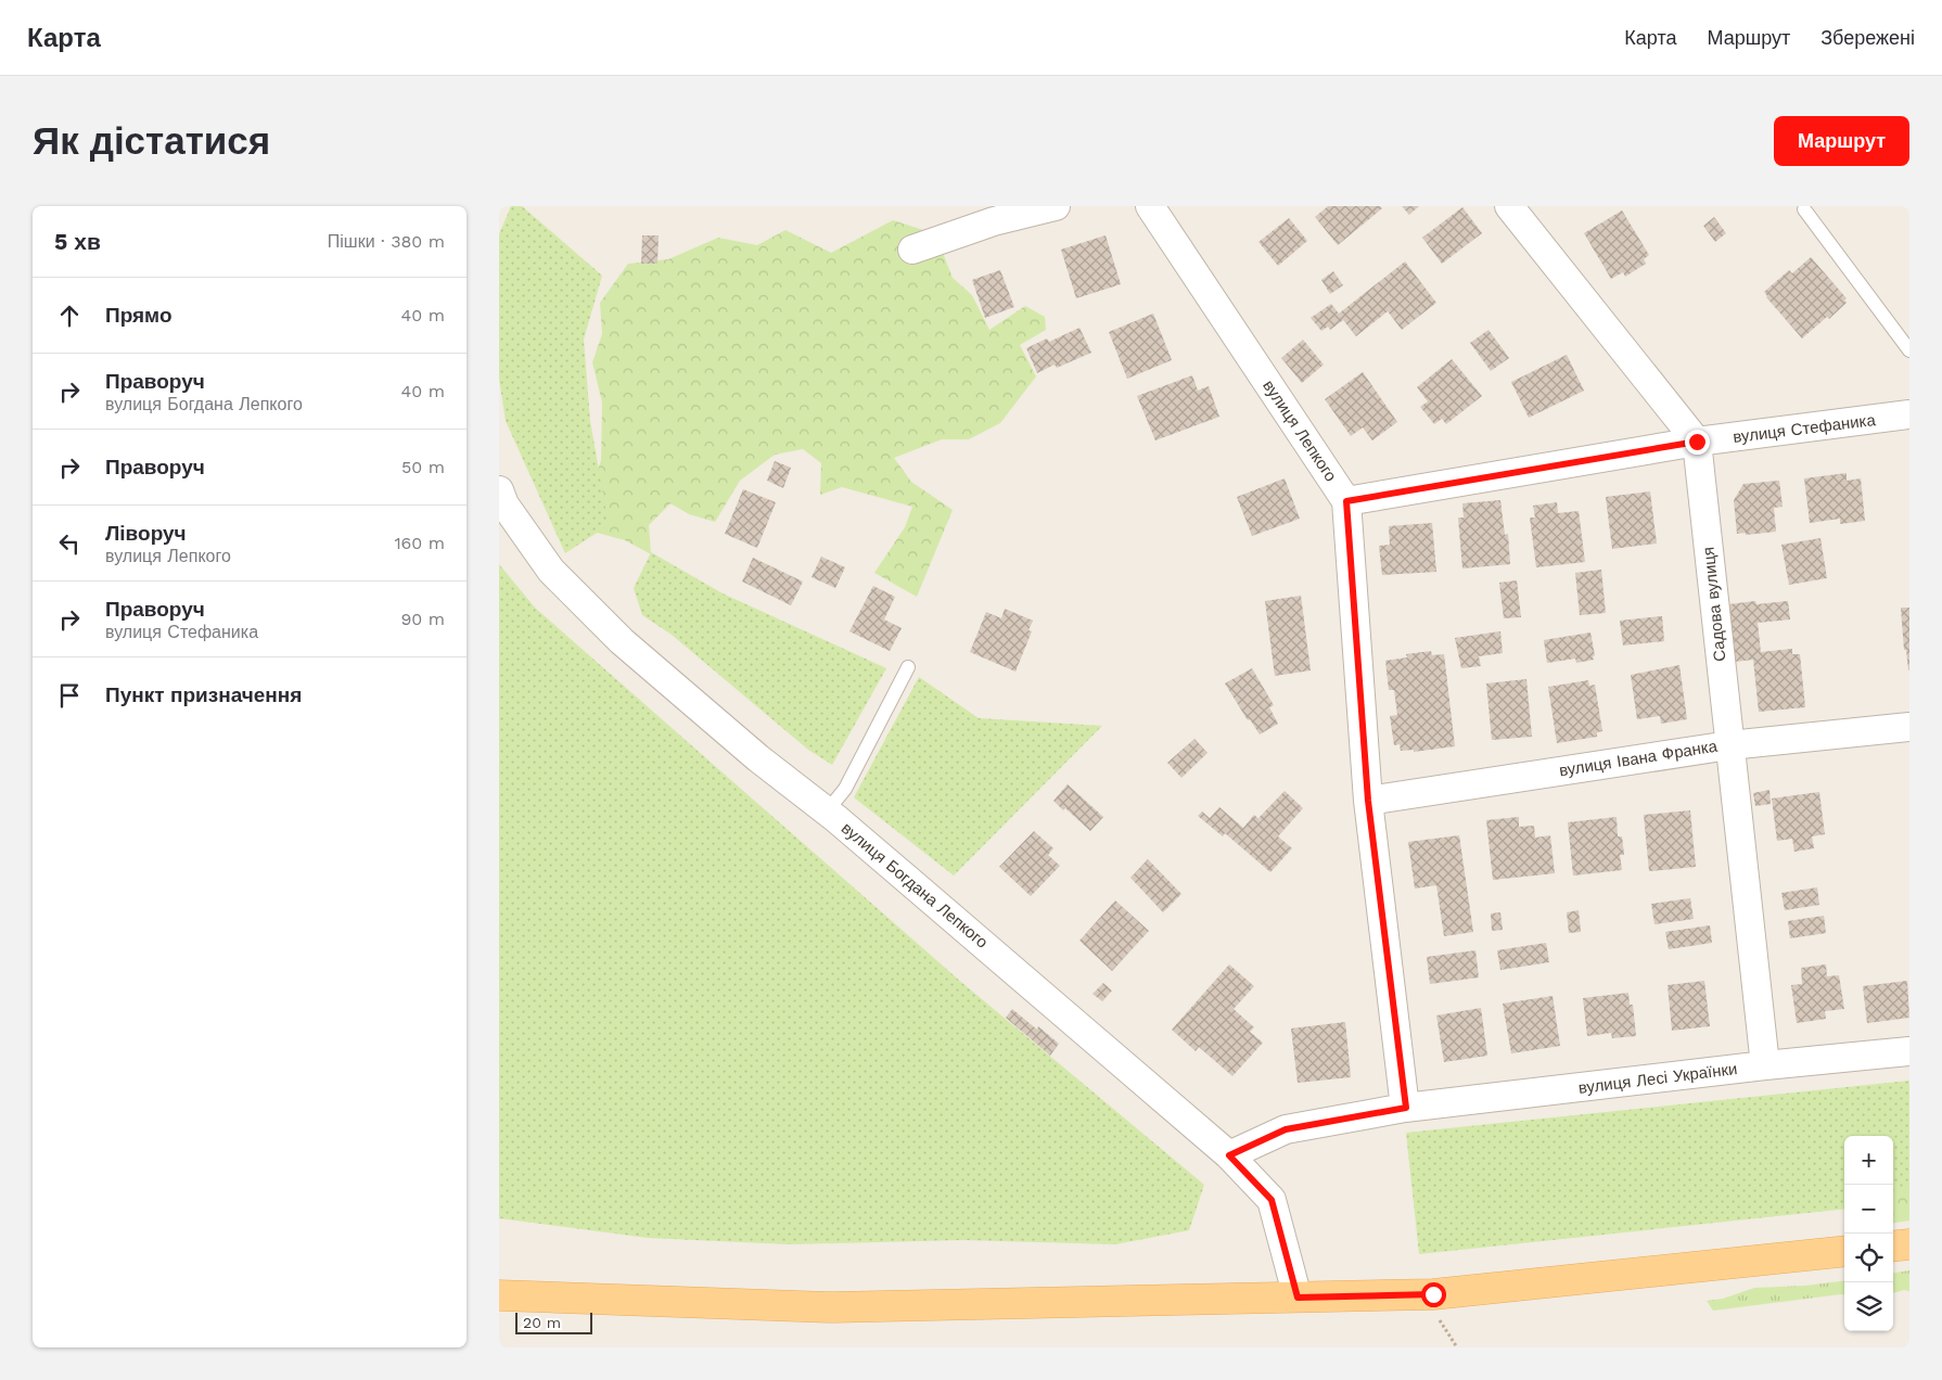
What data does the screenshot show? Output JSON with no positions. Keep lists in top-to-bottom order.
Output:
{
  "streets": {
    "street": [
      "вулиця Стефаника",
      "вулиця Лепкого",
      "Садова вулиця",
      "вулиця Івана Франка",
      "вулиця Богдана Лепкого",
      "вулиця Лесі Українки"
    ]
  },
  "crossings": [
    ["вулиця Стефаника", "вулиця Лепкого"],
    ["вулиця Стефаника", "Садова вулиця"],
    ["вулиця Лепкого", "вулиця Івана Франка"],
    ["вулиця Лепкого", "вулиця Лесі Українки"],
    ["Садова вулиця", "вулиця Івана Франка"],
    ["Садова вулиця", "вулиця Лесі Українки"],
    ["вулиця Богдана Лепкого", "вулиця Лесі Українки"]
  ],
  "scale_bar": "20 m",
  "page": {
    "header": "Карта",
    "nav": ["Карта", "Маршрут", "Збережені"],
    "buttons": "Маршрут",
    "title": "Як дістатися",
    "heading": ["5 хв", "Пішки · 380 m"],
    "list": [
      ["Прямо", "40 m"],
      ["Праворуч", "вулиця Богдана Лепкого", "40 m"],
      ["Праворуч", "50 m"],
      ["Ліворуч", "вулиця Лепкого", "160 m"],
      ["Праворуч", "вулиця Стефаника", "90 m"],
      "Пункт призначення"
    ],
    "map_buttons": ["+", "−"],
    "scale": "20 m"
  }
}
